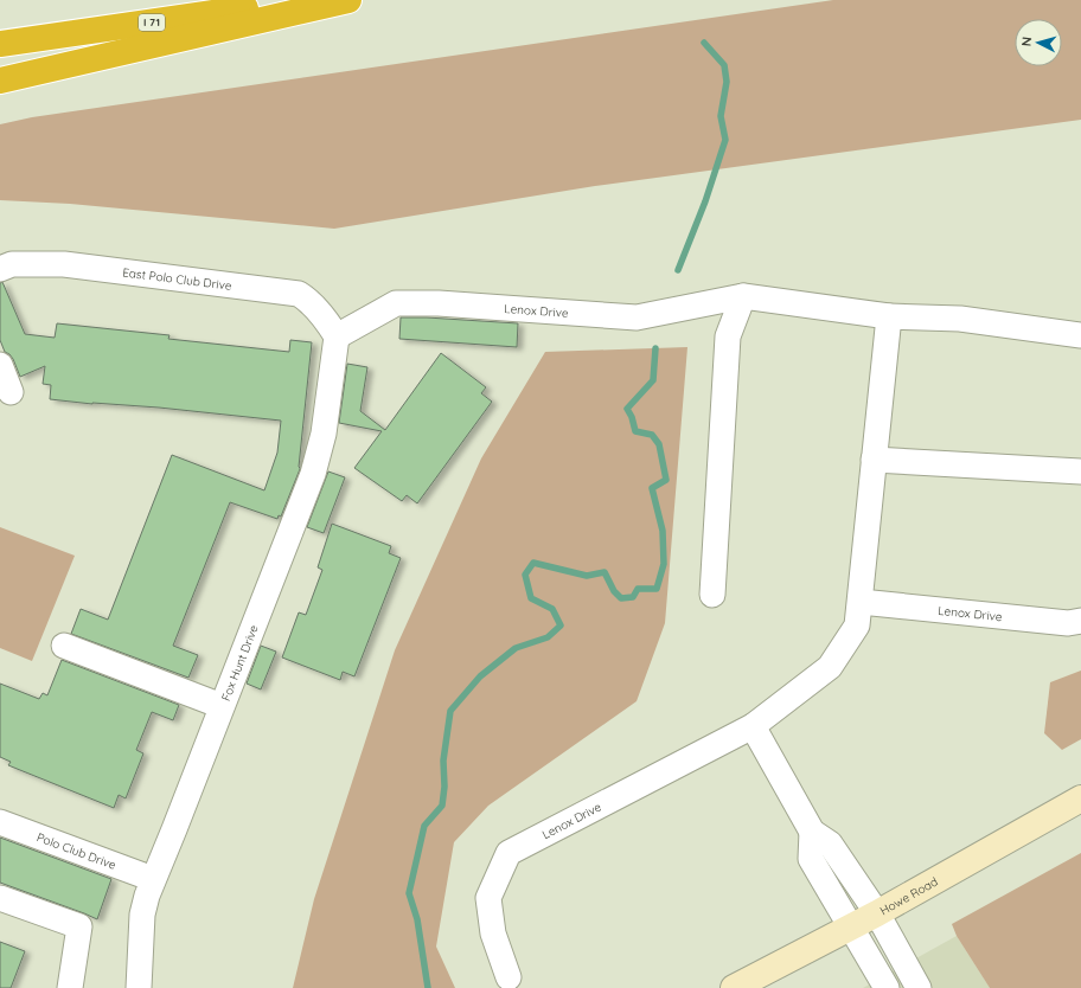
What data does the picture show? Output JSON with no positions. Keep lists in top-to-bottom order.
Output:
{
  "streets": {
    "highway": ["I 71"],
    "street": [
      "East Polo Club Drive",
      "Lenox Drive",
      "Fox Hunt Drive",
      "Polo Club Drive",
      "Howe Road"
    ]
  },
  "crossings": [
    ["East Polo Club Drive", "Lenox Drive"],
    ["East Polo Club Drive", "Fox Hunt Drive"],
    ["Lenox Drive", "Fox Hunt Drive"],
    ["Fox Hunt Drive", "Polo Club Drive"]
  ],
  "north": "left"
}
